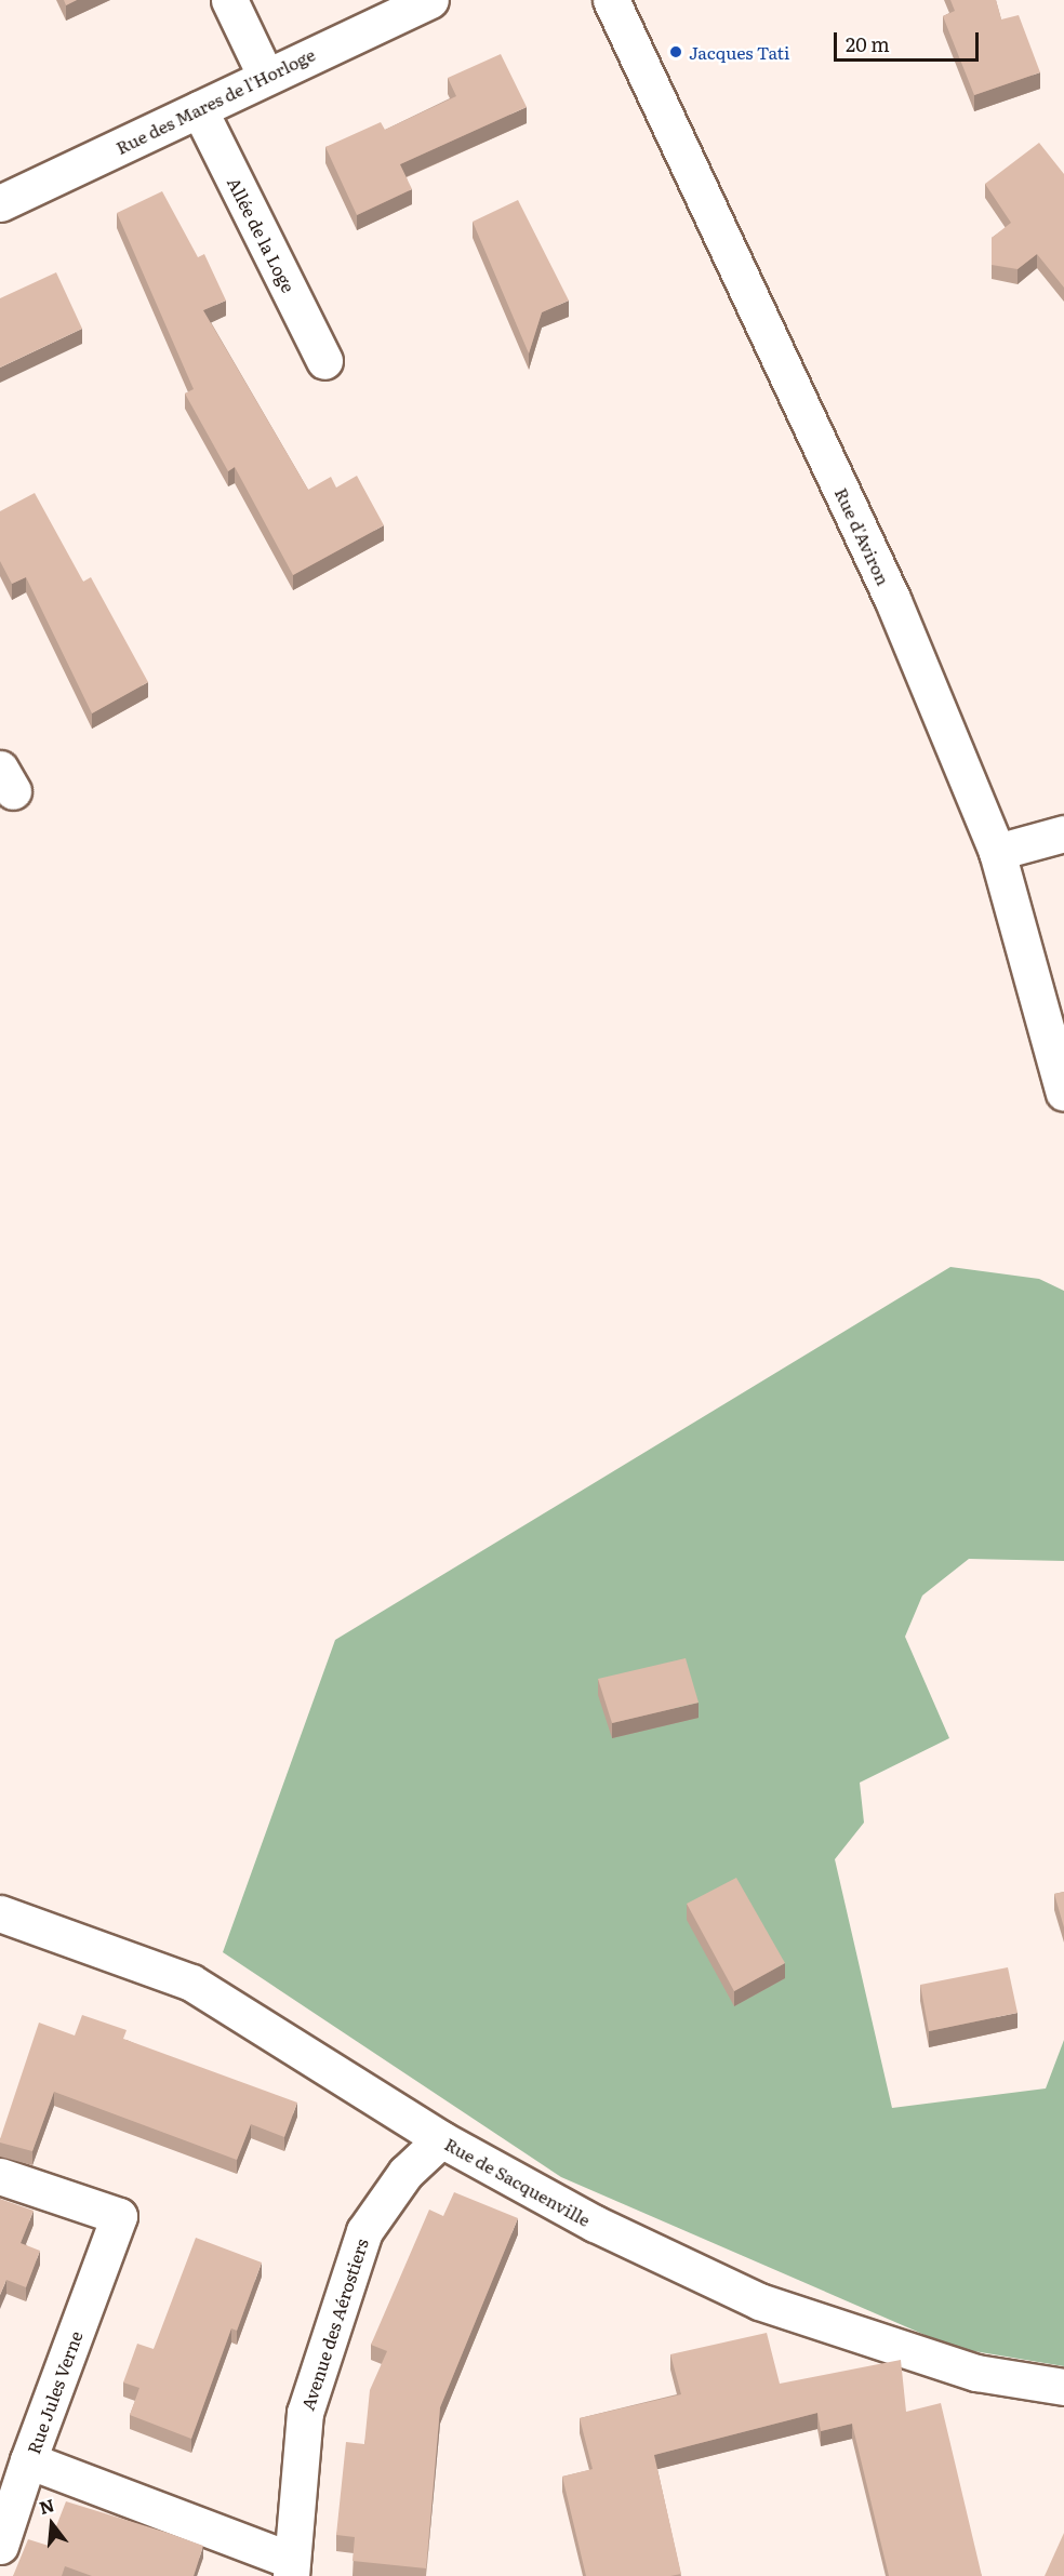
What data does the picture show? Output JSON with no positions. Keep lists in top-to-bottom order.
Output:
{
  "streets": {
    "street": [
      "Rue des Mares de l'Horloge",
      "Allée de la Loge",
      "Rue d'Aviron",
      "Rue de Sacquenville",
      "Avenue des Aérostiers",
      "Rue Jules Verne"
    ]
  },
  "crossings": [
    ["Rue des Mares de l'Horloge", "Allée de la Loge"],
    ["Rue de Sacquenville", "Avenue des Aérostiers"],
    ["Avenue des Aérostiers", "Rue Jules Verne"]
  ],
  "places": ["Jacques Tati"],
  "scale_bar": "20 m",
  "north": "top"
}
